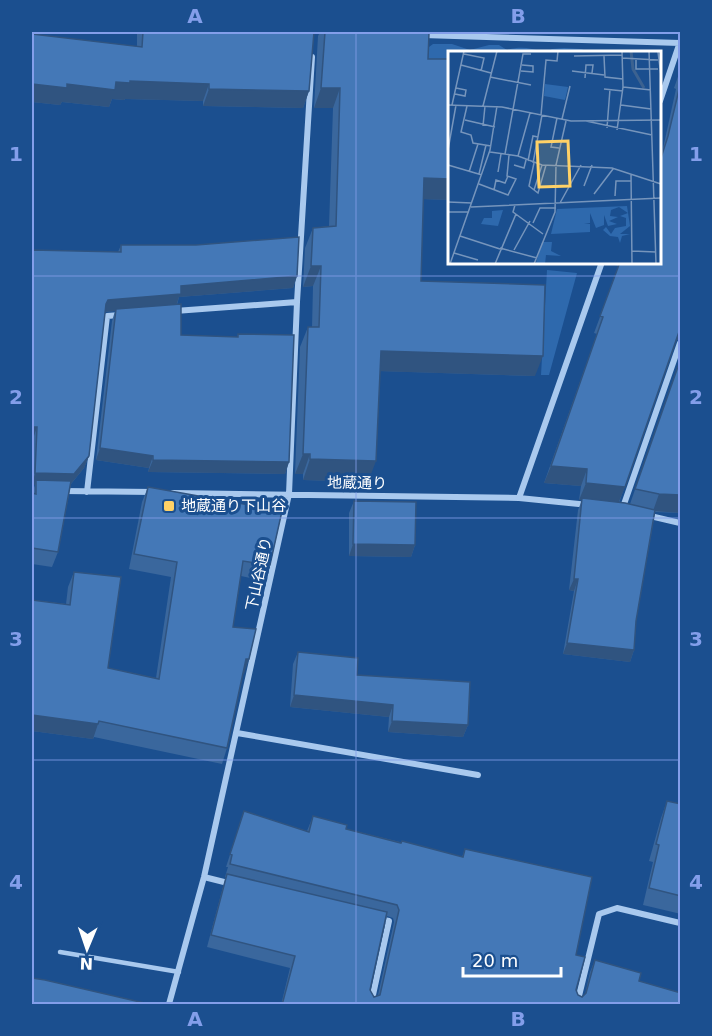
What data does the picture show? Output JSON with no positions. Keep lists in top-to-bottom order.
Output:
{
  "streets": {
    "street": ["地蔵通り", "下山谷通り"]
  },
  "crossings": [
    ["地蔵通り", "下山谷通り"]
  ],
  "places": {
    "transit": ["地蔵通り下山谷"]
  },
  "scale_bar": "20 m",
  "north": "bottom",
  "grid": {
    "columns": ["A", "B"],
    "rows": [
      "1",
      "2",
      "3",
      "4"
    ]
  }
}
